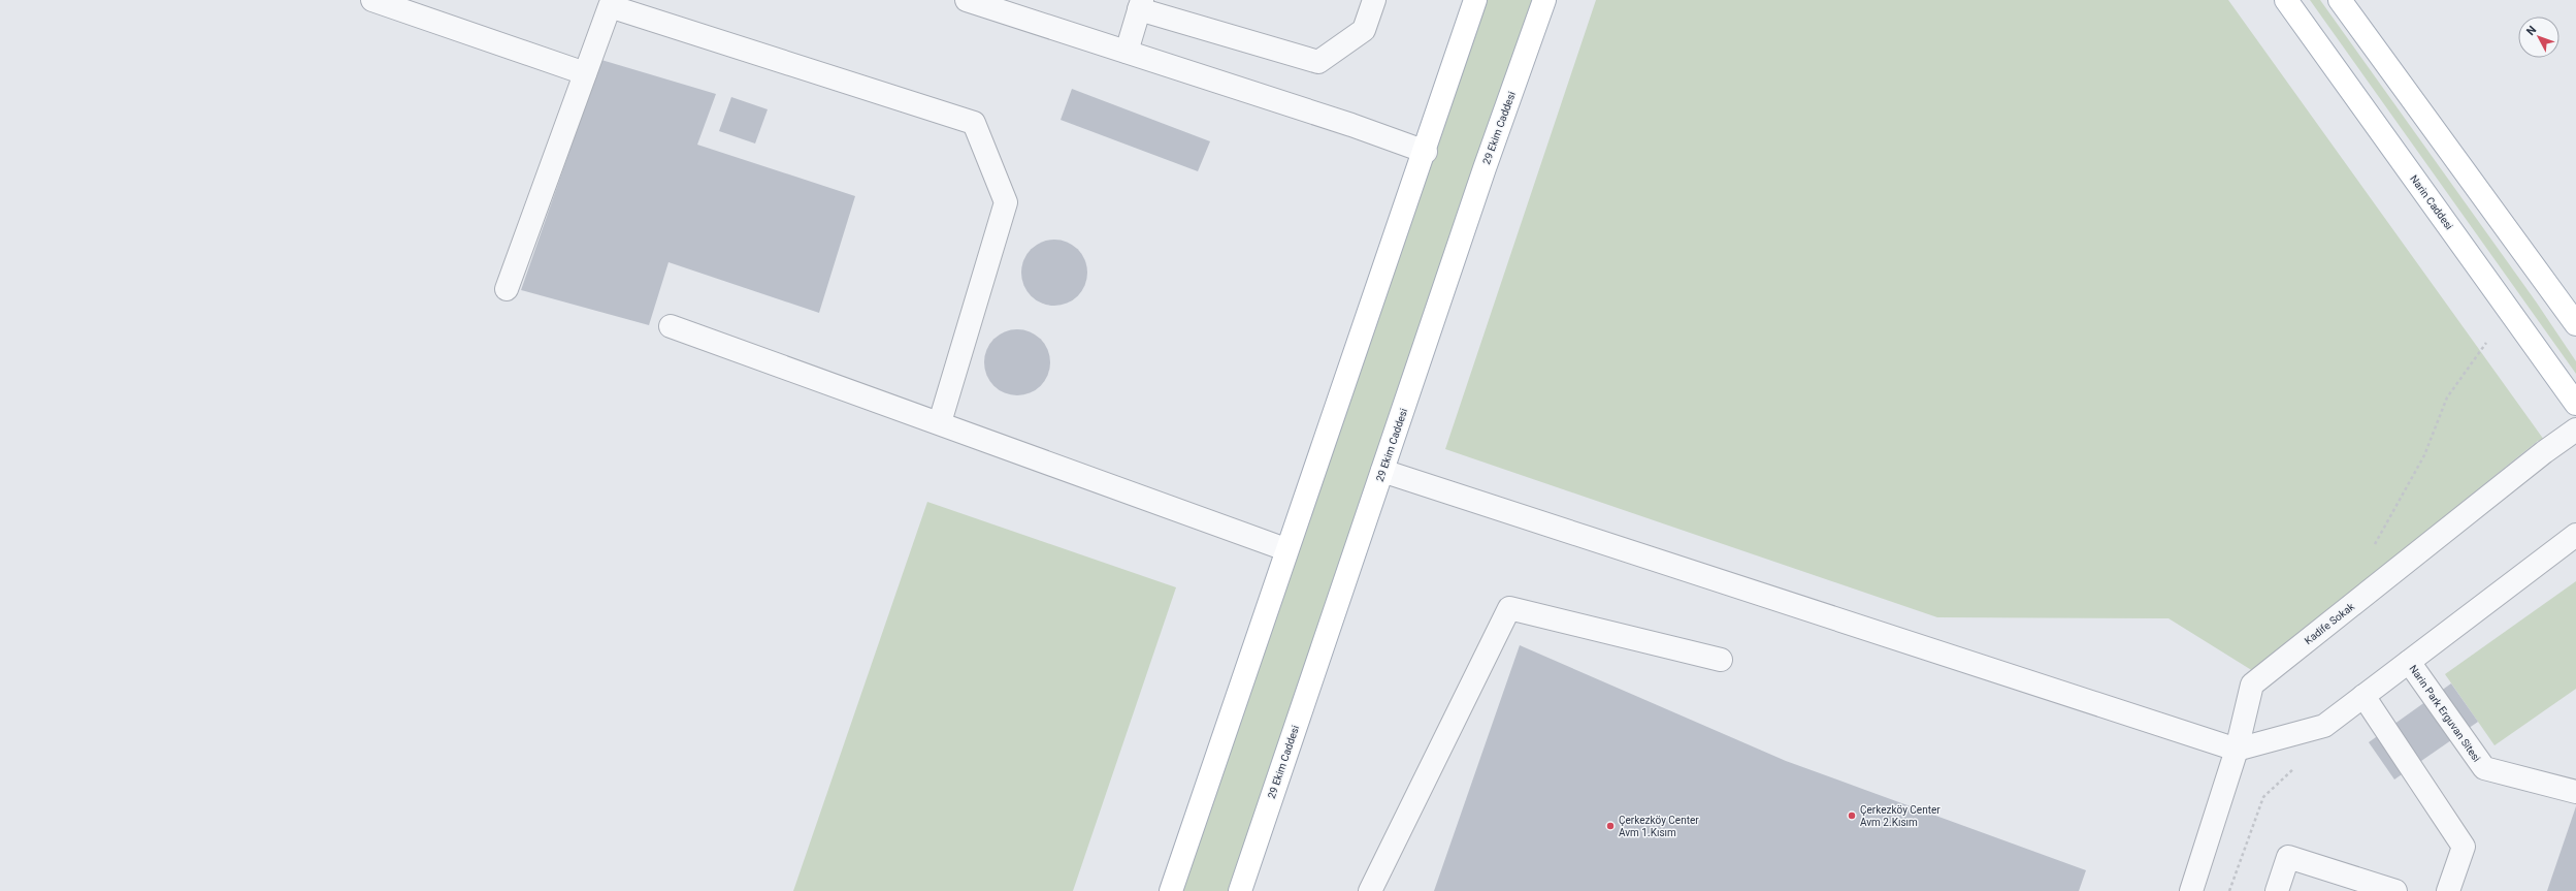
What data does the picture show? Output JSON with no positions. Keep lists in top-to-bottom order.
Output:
{
  "streets": {
    "main road": ["29 Ekim Caddesi", "Narin Caddesi"],
    "street": ["Kadife Sokak", "Narin Park Erguvan Sitesi"]
  },
  "places": ["Çerkezköy Center Avm 2.Kısım", "Çerkezköy Center Avm 1.Kısım"],
  "north": "top left"
}
